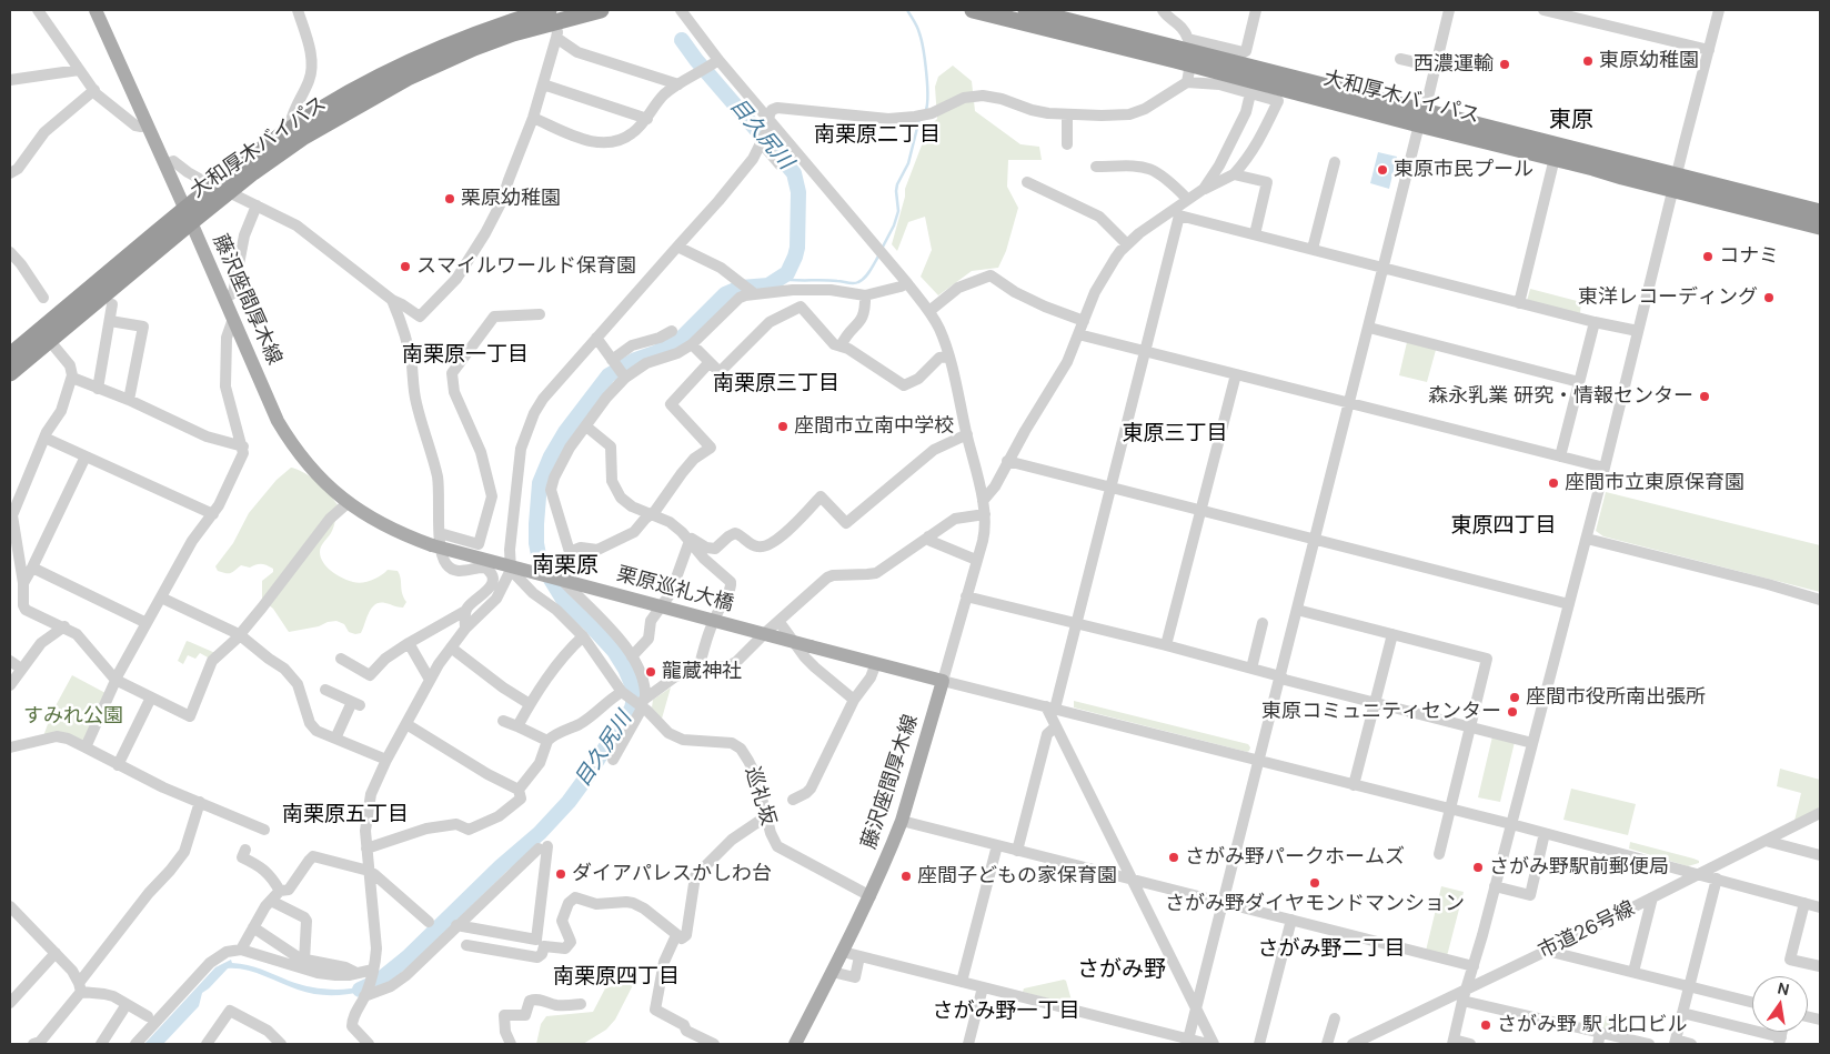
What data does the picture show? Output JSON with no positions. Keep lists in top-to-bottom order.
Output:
{
  "streets": {
    "highway": ["大和厚木バイパス"],
    "main road": ["藤沢座間厚木線", "栗原巡礼大橋"],
    "street": ["巡礼坂", "市道26号線"]
  },
  "crossings": [
    ["大和厚木バイパス", "藤沢座間厚木線"],
    ["藤沢座間厚木線", "栗原巡礼大橋"],
    ["藤沢座間厚木線", "巡礼坂"]
  ],
  "districts": [
    "東原",
    "南栗原二丁目",
    "南栗原一丁目",
    "南栗原三丁目",
    "東原三丁目",
    "東原四丁目",
    "南栗原",
    "南栗原五丁目",
    "さがみ野二丁目",
    "さがみ野",
    "南栗原四丁目",
    "さがみ野一丁目"
  ],
  "water": ["目久尻川"],
  "parks": ["すみれ公園"],
  "places": [
    "東原幼稚園",
    "西濃運輸",
    "東原市民プール",
    "栗原幼稚園",
    "コナミ",
    "スマイルワールド保育園",
    "東洋レコーディング",
    "森永乳業 研究・情報センター",
    "座間市立南中学校",
    "座間市立東原保育園",
    "龍蔵神社",
    "座間市役所南出張所",
    "東原コミュニティセンター",
    "さがみ野パークホームズ",
    "さがみ野駅前郵便局",
    "ダイアパレスかしわ台",
    "座間子どもの家保育園",
    "さがみ野ダイヤモンドマンション",
    "さがみ野 駅 北口ビル"
  ],
  "north": "top"
}
